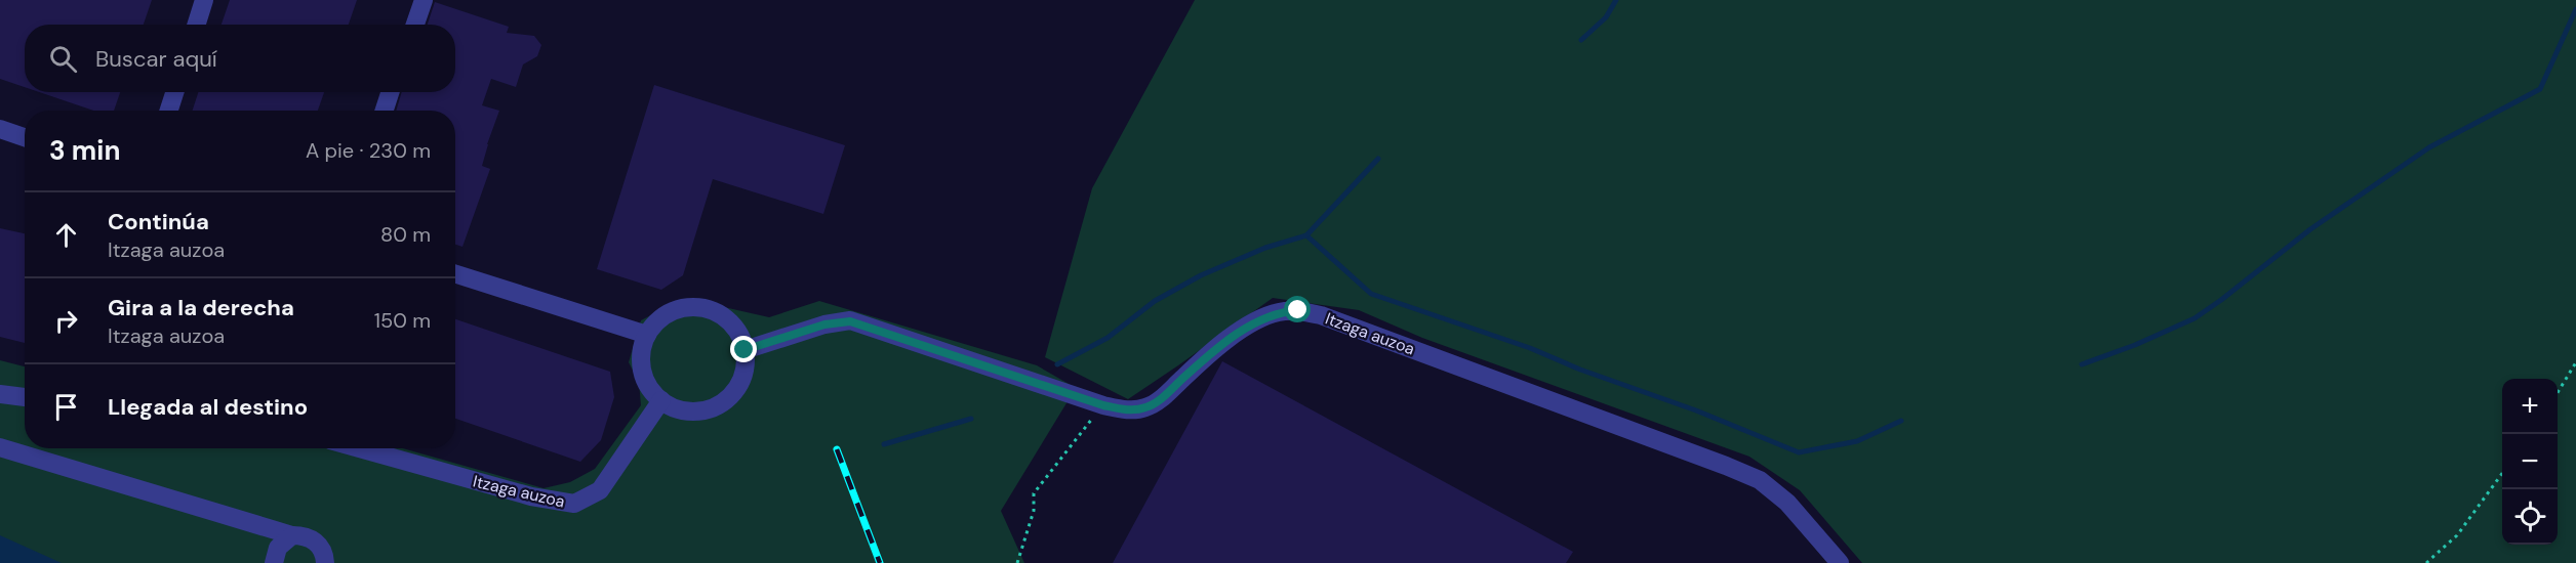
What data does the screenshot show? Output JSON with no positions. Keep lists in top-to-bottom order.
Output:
{
  "streets": {
    "street": ["Itzaga auzoa"]
  },
  "page": {
    "search": "Buscar aquí",
    "heading": ["3 min", "A pie · 230 m"],
    "list": [
      ["Continúa", "Itzaga auzoa", "80 m"],
      ["Gira a la derecha", "Itzaga auzoa", "150 m"],
      "Llegada al destino"
    ],
    "map_buttons": ["+", "−"]
  }
}
